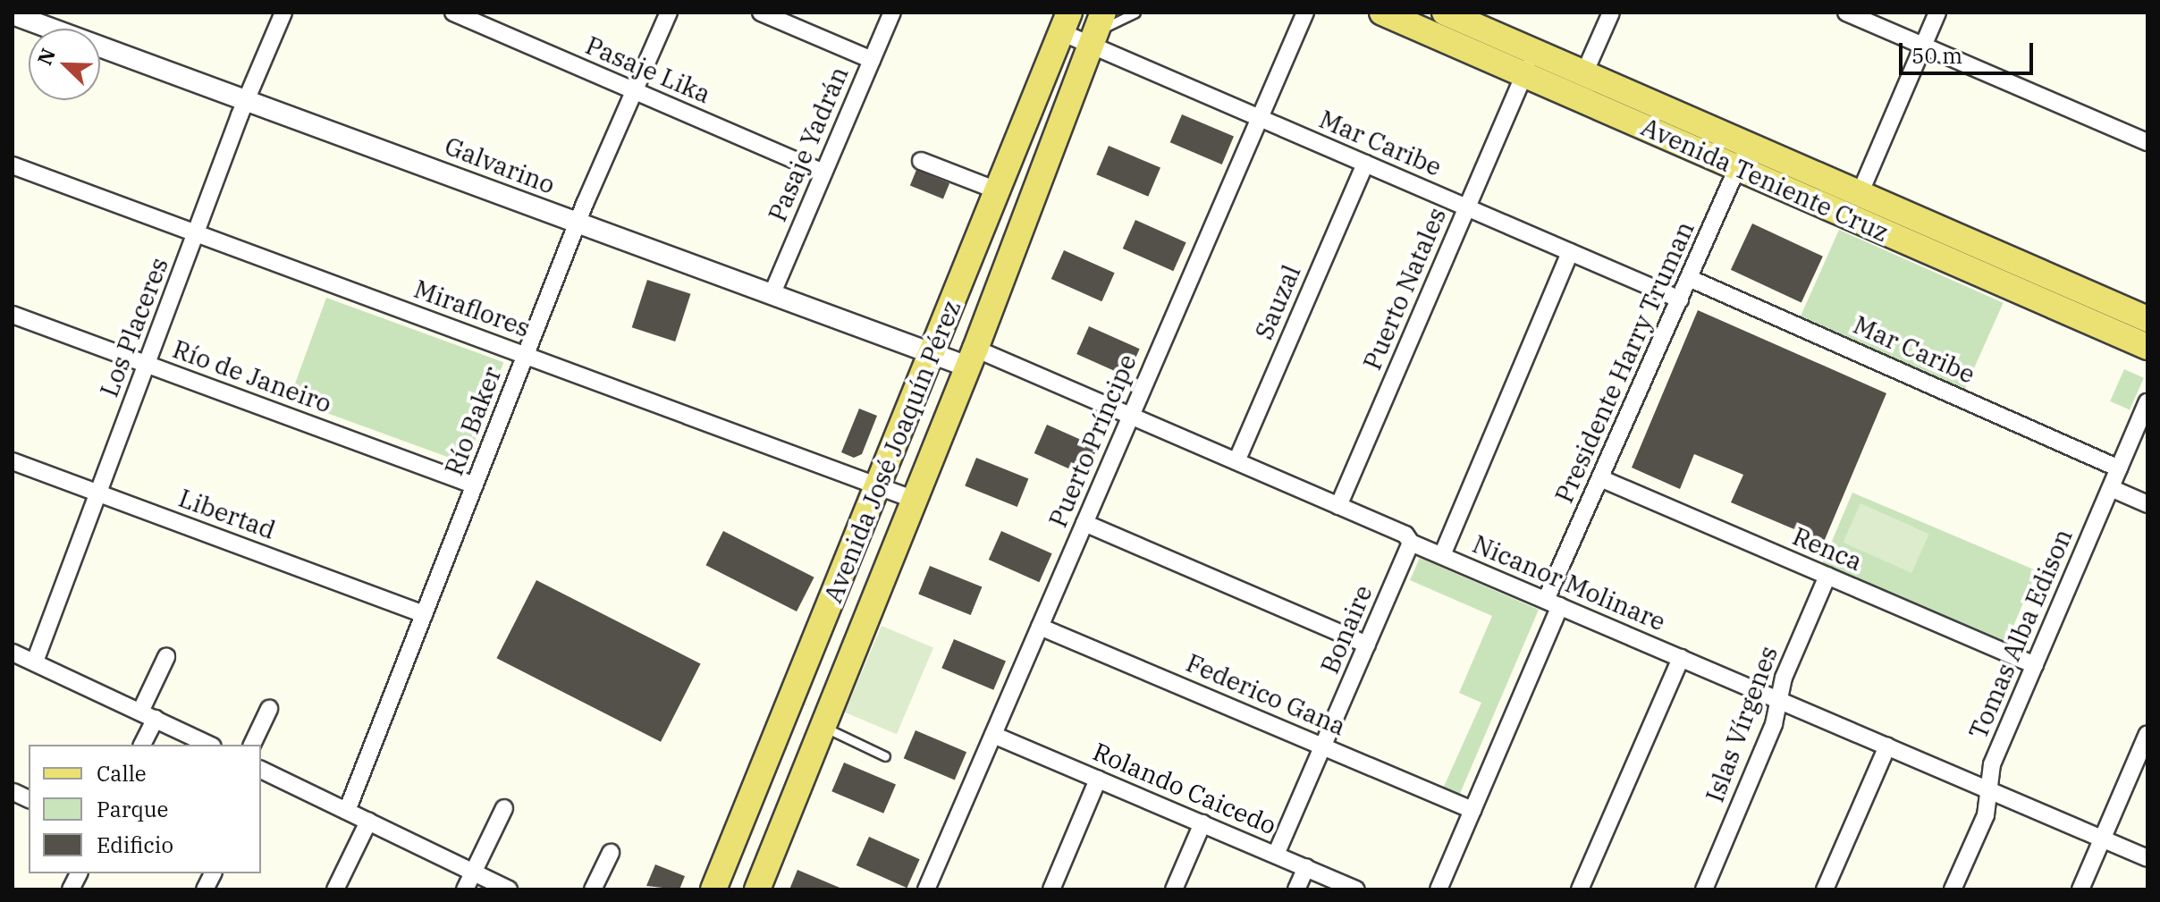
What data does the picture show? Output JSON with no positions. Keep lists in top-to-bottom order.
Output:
{
  "streets": {
    "main road": ["Avenida Teniente Cruz", "Avenida José Joaquín Pérez"],
    "street": [
      "Pasaje Lika",
      "Mar Caribe",
      "Pasaje Yadrán",
      "Galvarino",
      "Puerto Natales",
      "Sauzal",
      "Miraflores",
      "Los Placeres",
      "Presidente Harry Truman",
      "Río de Janeiro",
      "Río Baker",
      "Puerto Príncipe",
      "Libertad",
      "Renca",
      "Nicanor Molinare",
      "Bonaire",
      "Tomas Alba Edison",
      "Federico Gana",
      "Islas Vírgenes",
      "Rolando Caicedo"
    ]
  },
  "crossings": [
    ["Pasaje Lika", "Pasaje Yadrán"],
    ["Pasaje Lika", "Río Baker"],
    ["Mar Caribe", "Puerto Natales"],
    ["Mar Caribe", "Sauzal"],
    ["Mar Caribe", "Presidente Harry Truman"],
    ["Mar Caribe", "Puerto Príncipe"],
    ["Mar Caribe", "Avenida José Joaquín Pérez"],
    ["Mar Caribe", "Tomas Alba Edison"],
    ["Pasaje Yadrán", "Galvarino"],
    ["Galvarino", "Los Placeres"],
    ["Galvarino", "Río Baker"],
    ["Galvarino", "Avenida José Joaquín Pérez"],
    ["Galvarino", "Nicanor Molinare"],
    ["Avenida Teniente Cruz", "Puerto Natales"],
    ["Avenida Teniente Cruz", "Presidente Harry Truman"],
    ["Puerto Natales", "Nicanor Molinare"],
    ["Sauzal", "Nicanor Molinare"],
    ["Miraflores", "Los Placeres"],
    ["Miraflores", "Río Baker"],
    ["Miraflores", "Avenida José Joaquín Pérez"],
    ["Los Placeres", "Río de Janeiro"],
    ["Los Placeres", "Libertad"],
    ["Presidente Harry Truman", "Renca"],
    ["Presidente Harry Truman", "Nicanor Molinare"],
    ["Presidente Harry Truman", "Federico Gana"],
    ["Río de Janeiro", "Río Baker"],
    ["Río Baker", "Libertad"],
    ["Puerto Príncipe", "Nicanor Molinare"],
    ["Puerto Príncipe", "Federico Gana"],
    ["Puerto Príncipe", "Rolando Caicedo"],
    ["Avenida José Joaquín Pérez", "Nicanor Molinare"],
    ["Renca", "Tomas Alba Edison"],
    ["Renca", "Islas Vírgenes"],
    ["Nicanor Molinare", "Bonaire"],
    ["Nicanor Molinare", "Tomas Alba Edison"],
    ["Nicanor Molinare", "Islas Vírgenes"],
    ["Bonaire", "Federico Gana"],
    ["Bonaire", "Rolando Caicedo"]
  ],
  "legend": ["Calle", "Parque", "Edificio"],
  "scale_bar": "50 m",
  "north": "top left"
}
